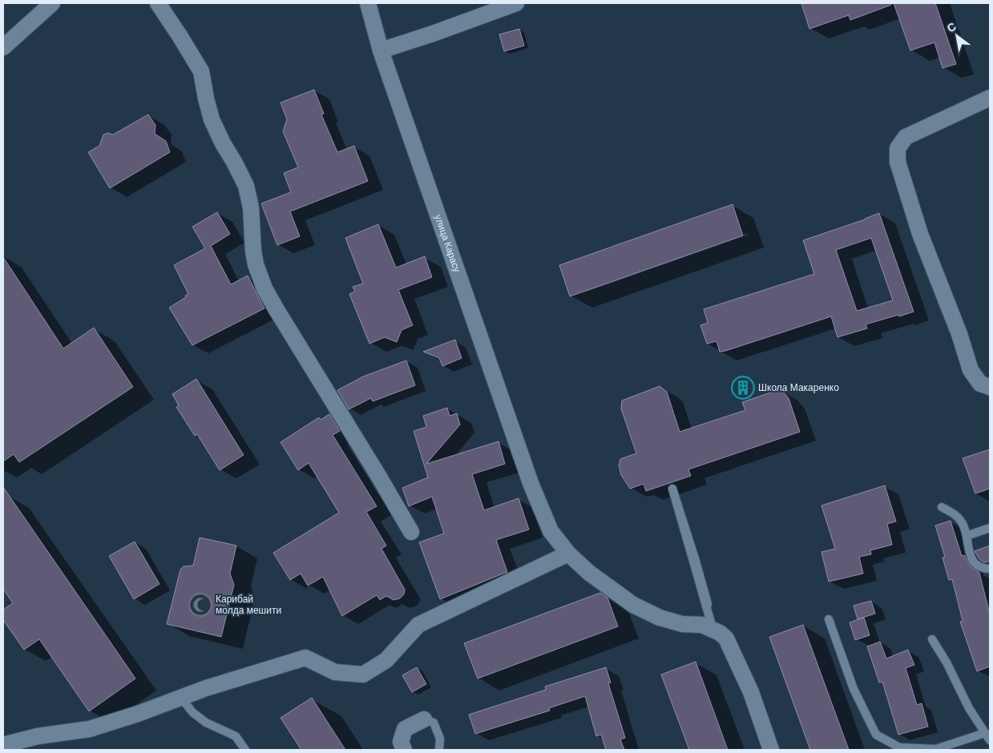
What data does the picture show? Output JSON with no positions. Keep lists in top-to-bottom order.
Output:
{
  "streets": {
    "street": ["улица Карасу"]
  },
  "places": {
    "building": ["Школа Макаренко"],
    "mosque": ["Карибай молда мешити"]
  },
  "north": "top left"
}
